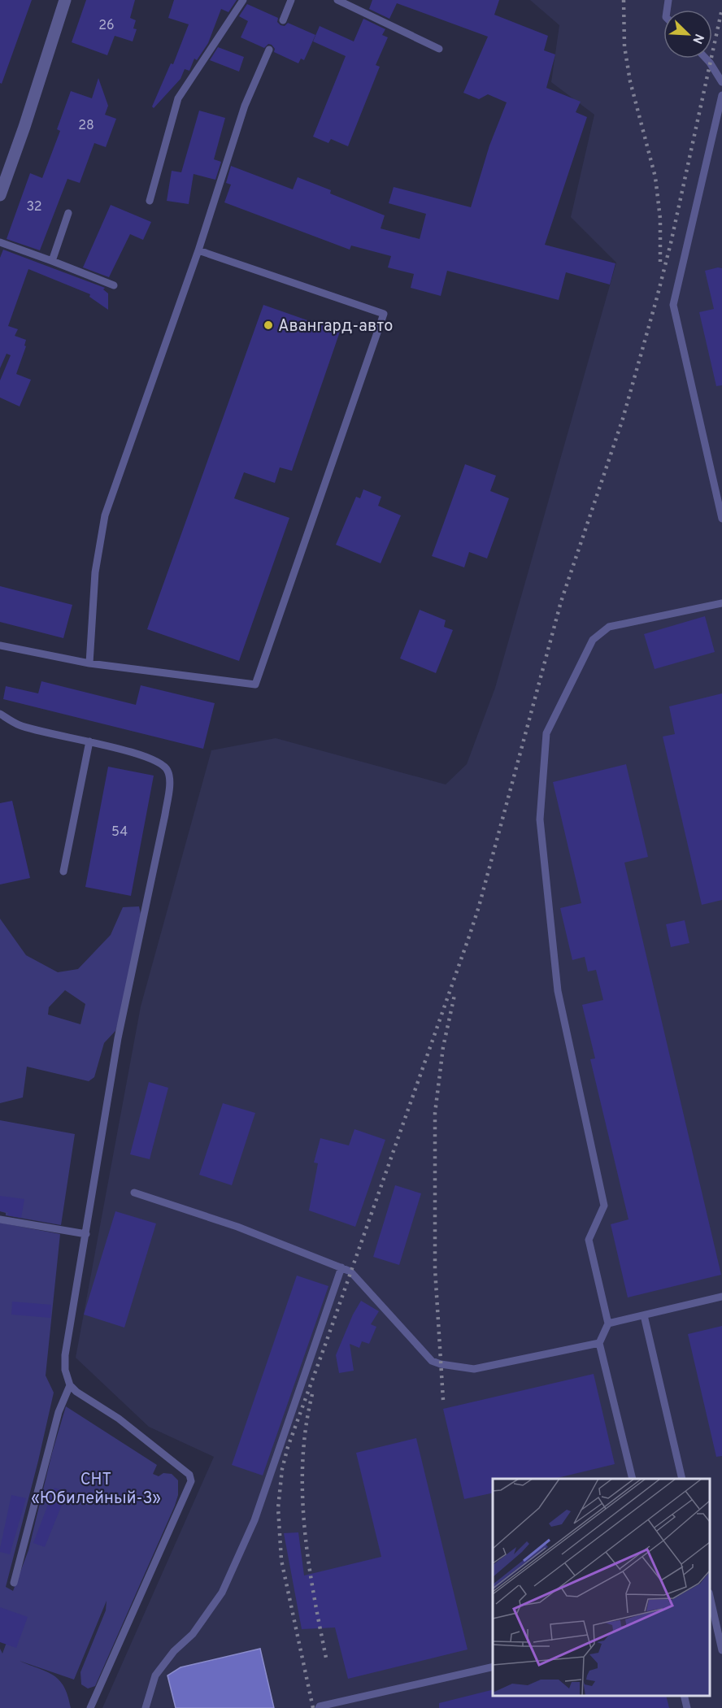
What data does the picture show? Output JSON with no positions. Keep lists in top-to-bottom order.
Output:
{
  "parks": ["СНТ «Юбилейный-3»"],
  "places": ["Авангард-авто"],
  "house_numbers": [
    "26",
    "28",
    "32",
    "54"
  ],
  "north": "bottom right"
}
